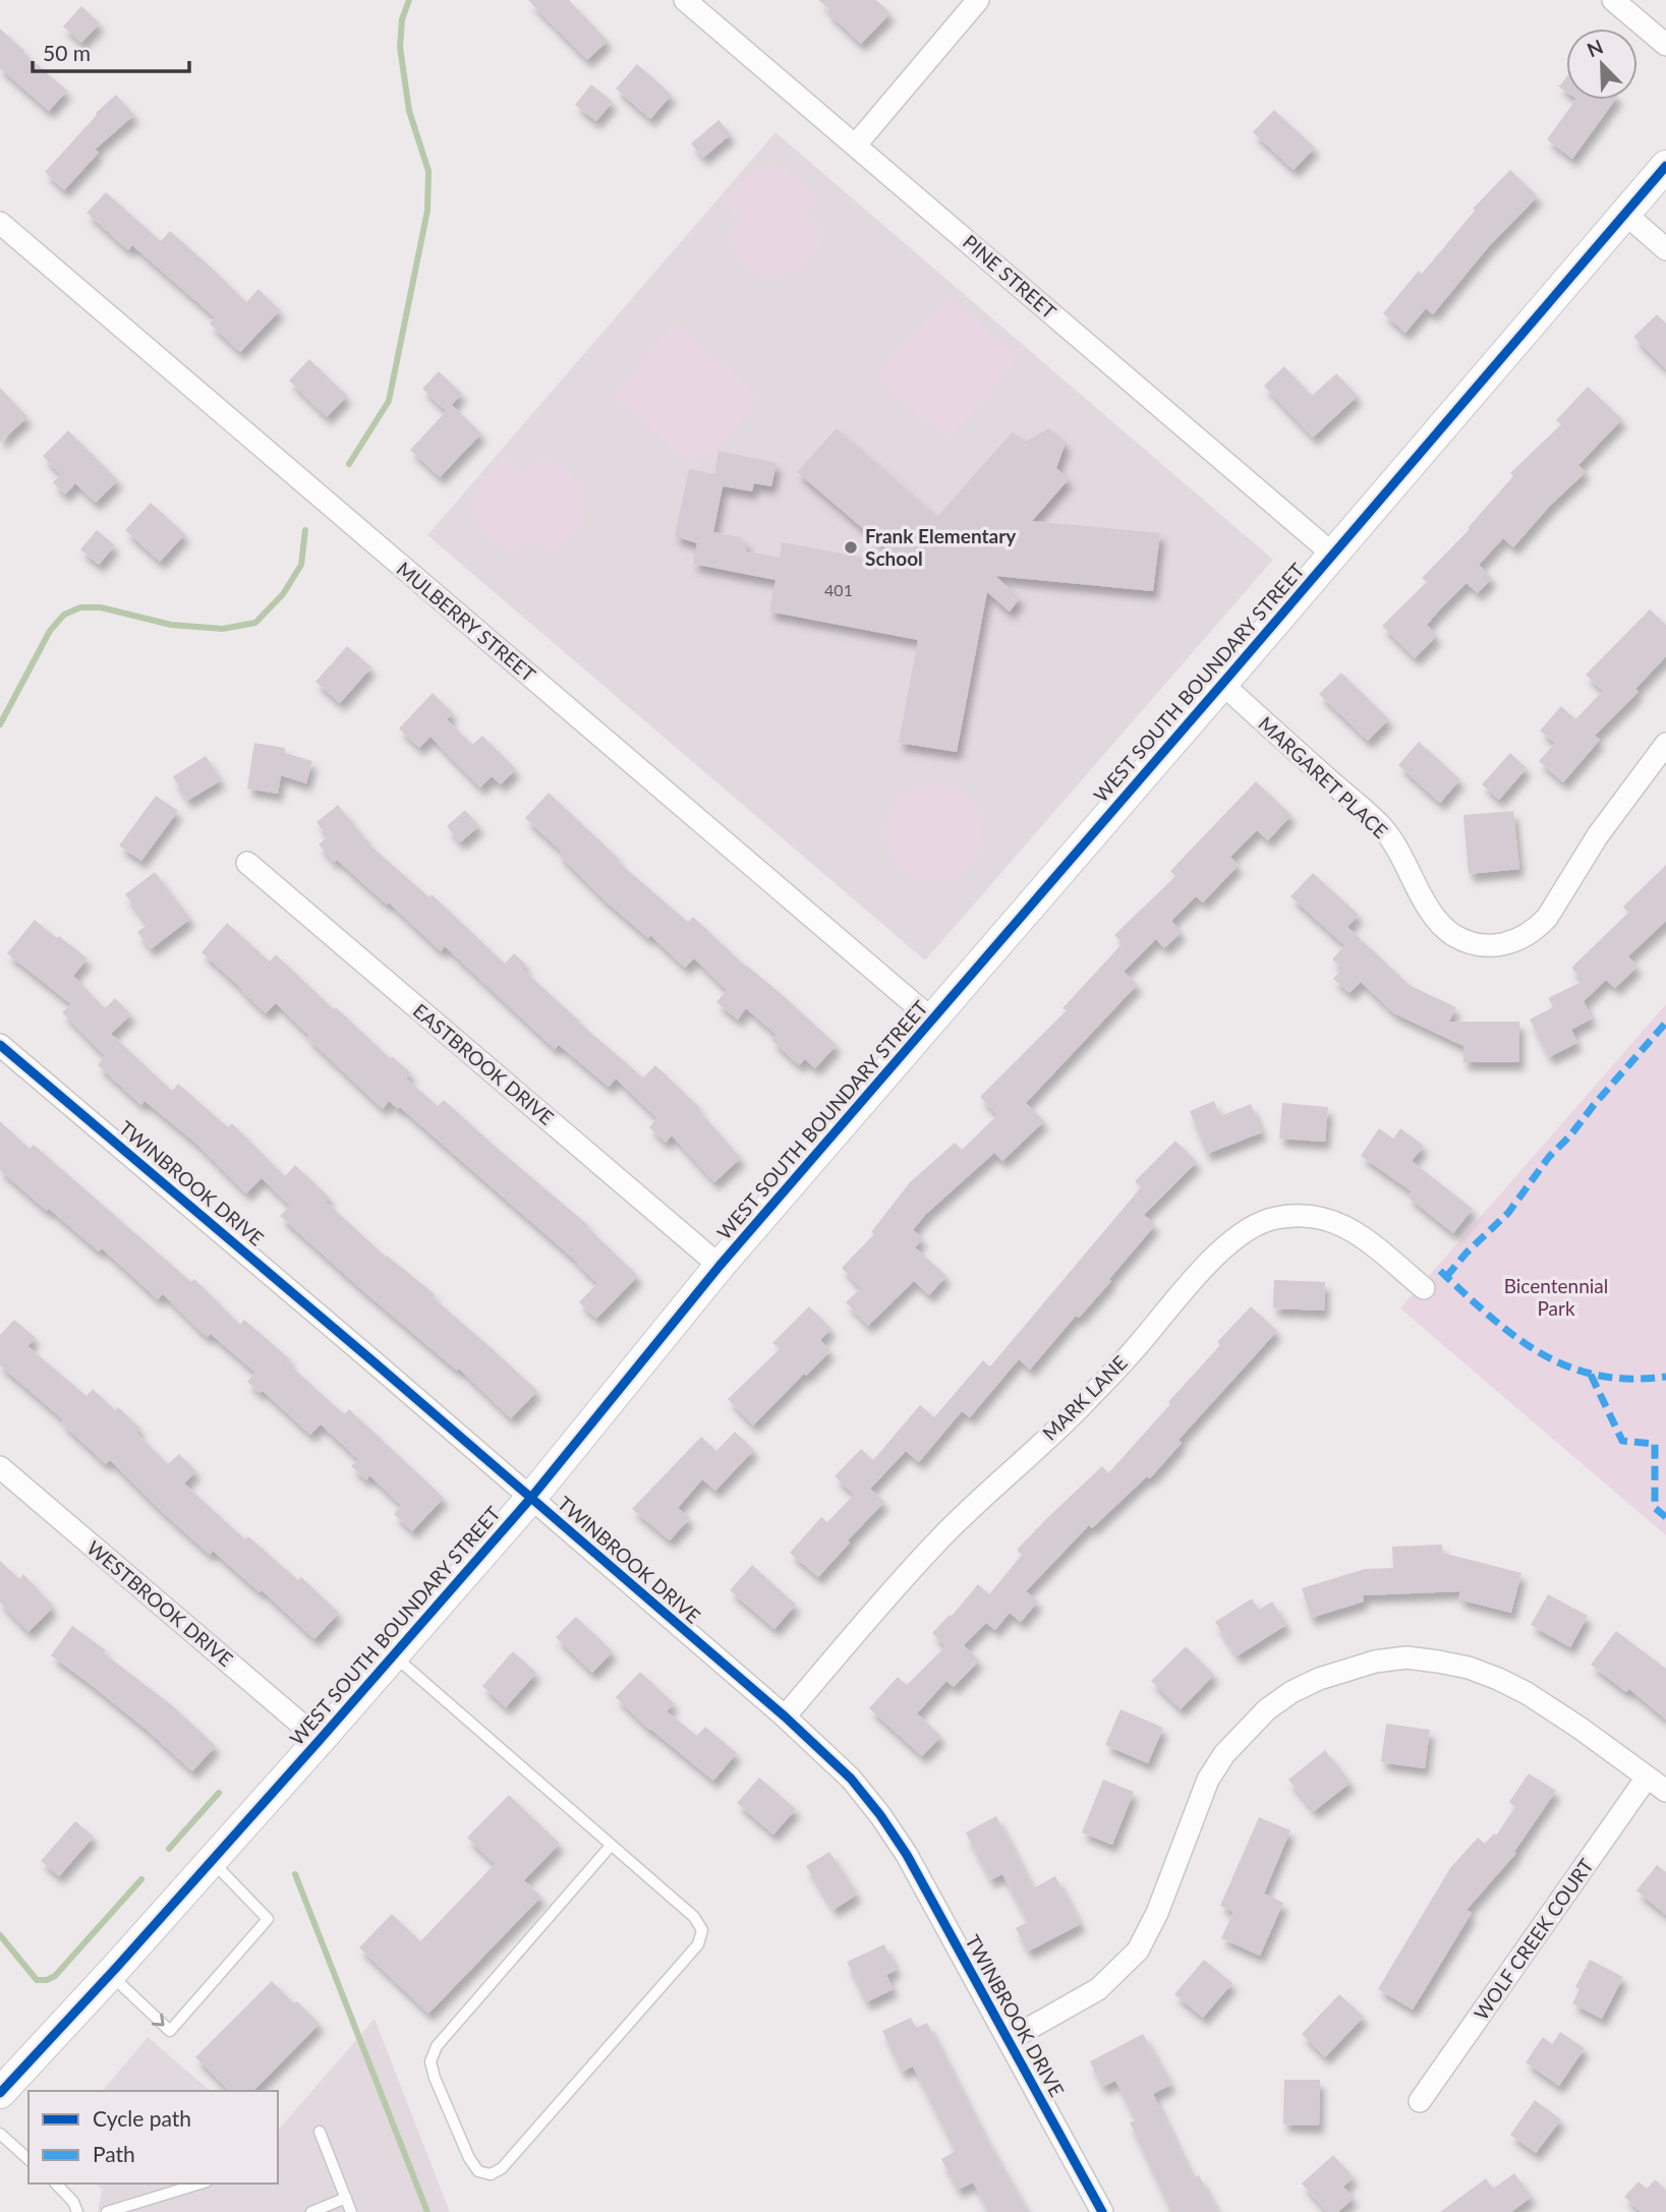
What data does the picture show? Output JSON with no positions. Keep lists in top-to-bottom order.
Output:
{
  "streets": {
    "street": [
      "PINE STREET",
      "MULBERRY STREET",
      "WEST SOUTH BOUNDARY STREET",
      "MARGARET PLACE",
      "EASTBROOK DRIVE",
      "TWINBROOK DRIVE",
      "MARK LANE",
      "WESTBROOK DRIVE",
      "WOLF CREEK COURT"
    ]
  },
  "crossings": [
    ["PINE STREET", "WEST SOUTH BOUNDARY STREET"],
    ["MULBERRY STREET", "WEST SOUTH BOUNDARY STREET"],
    ["WEST SOUTH BOUNDARY STREET", "MARGARET PLACE"],
    ["WEST SOUTH BOUNDARY STREET", "EASTBROOK DRIVE"],
    ["WEST SOUTH BOUNDARY STREET", "TWINBROOK DRIVE"],
    ["WEST SOUTH BOUNDARY STREET", "WESTBROOK DRIVE"],
    ["TWINBROOK DRIVE", "MARK LANE"]
  ],
  "parks": ["Bicentennial Park"],
  "places": ["Frank Elementary School"],
  "house_numbers": ["401"],
  "legend": ["Cycle path", "Path"],
  "scale_bar": "50 m",
  "north": "top left"
}
